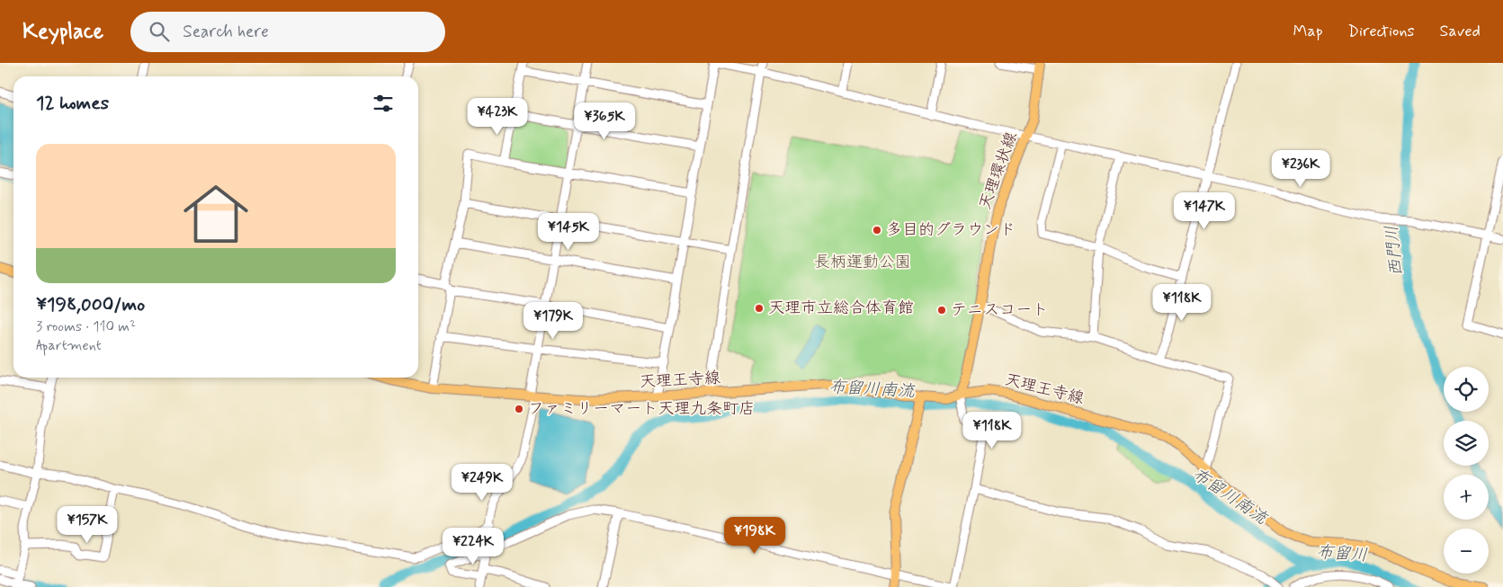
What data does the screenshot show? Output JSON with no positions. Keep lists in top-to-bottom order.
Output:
{
  "streets": {
    "main road": ["天理環状線", "天理王寺線"]
  },
  "crossings": [
    ["天理環状線", "天理王寺線"]
  ],
  "water": ["西門川", "布留川南流", "布留川"],
  "parks": ["長柄運動公園"],
  "places": [
    "多目的グラウンド",
    "天理市立総合体育館",
    "テニスコート",
    "ファミリーマート天理九条町店"
  ],
  "page": {
    "header": "Keyplace",
    "search": "Search here",
    "nav": ["Map", "Directions", "Saved"],
    "heading": "12 homes",
    "price": [
      "¥423K",
      "¥365K",
      "¥236K",
      "¥147K",
      "¥145K",
      "¥118K",
      "¥179K",
      "¥118K",
      "¥249K",
      "¥157K",
      "¥198K",
      "¥224K"
    ],
    "list": [
      {
        "name": "¥198,000/mo",
        "note": "3 rooms · 110 m² · Apartment"
      }
    ],
    "map_buttons": ["+", "−"]
  }
}
